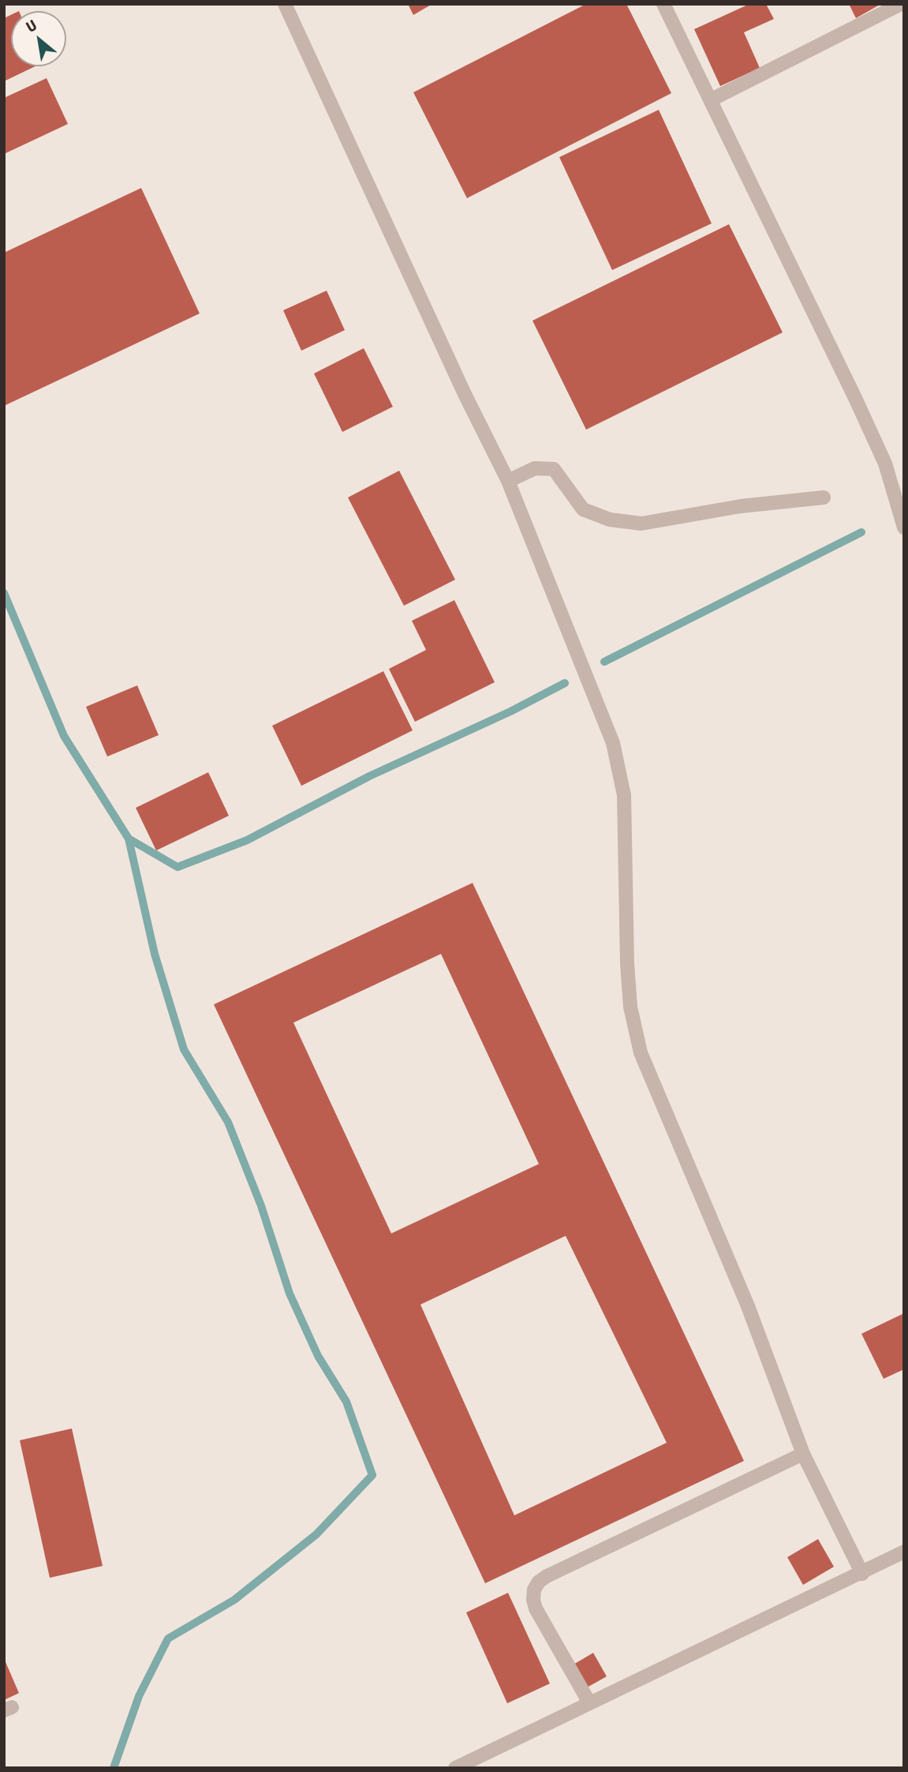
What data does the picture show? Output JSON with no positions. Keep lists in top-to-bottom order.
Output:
{
  "north": "top left"
}
